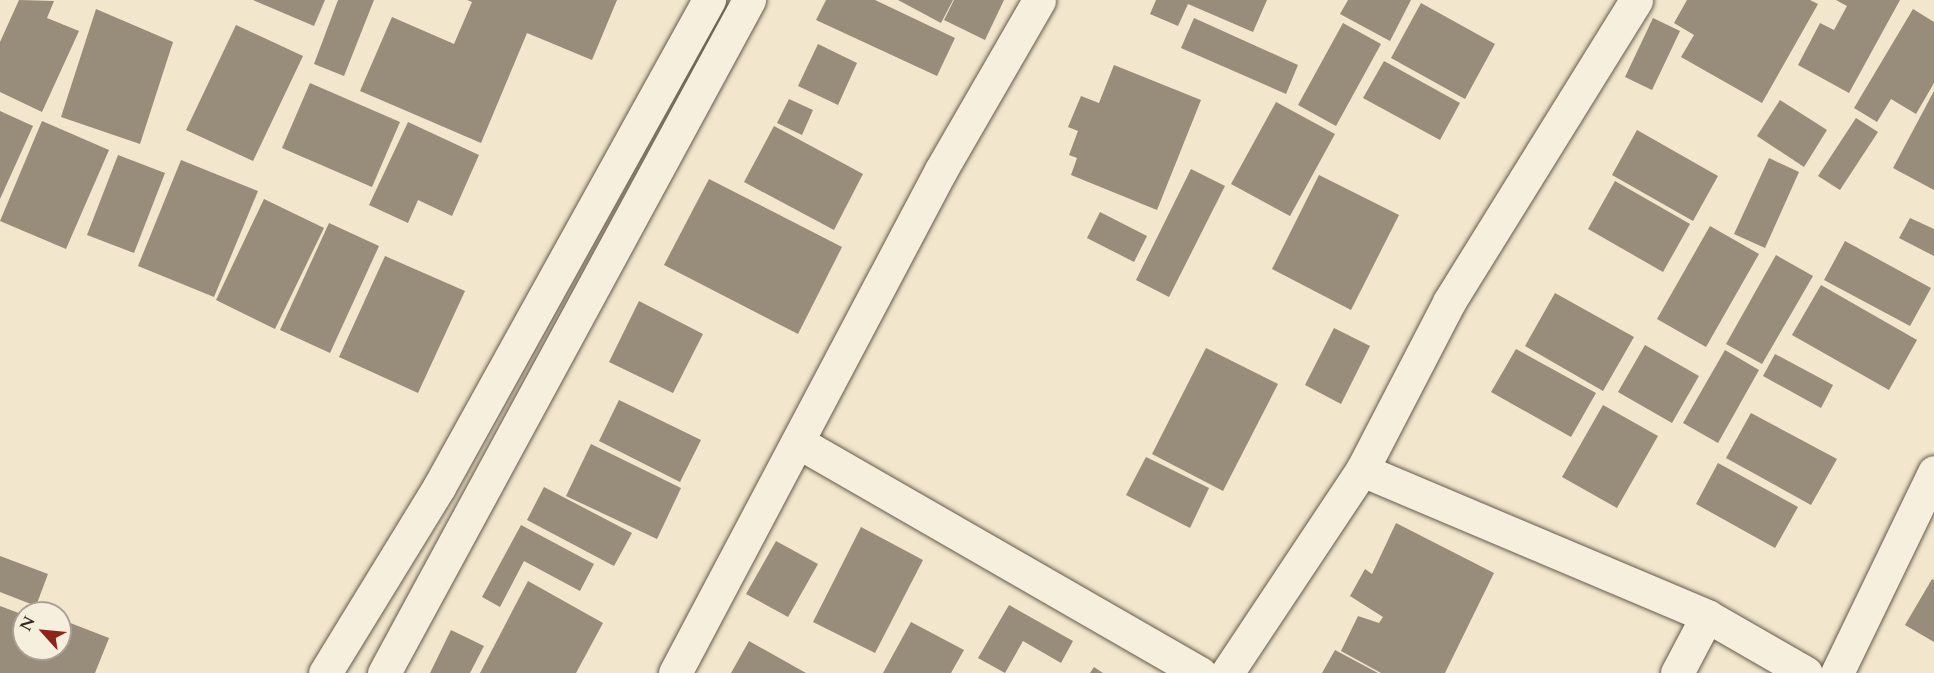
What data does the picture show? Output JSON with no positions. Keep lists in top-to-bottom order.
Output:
{
  "north": "top left"
}
